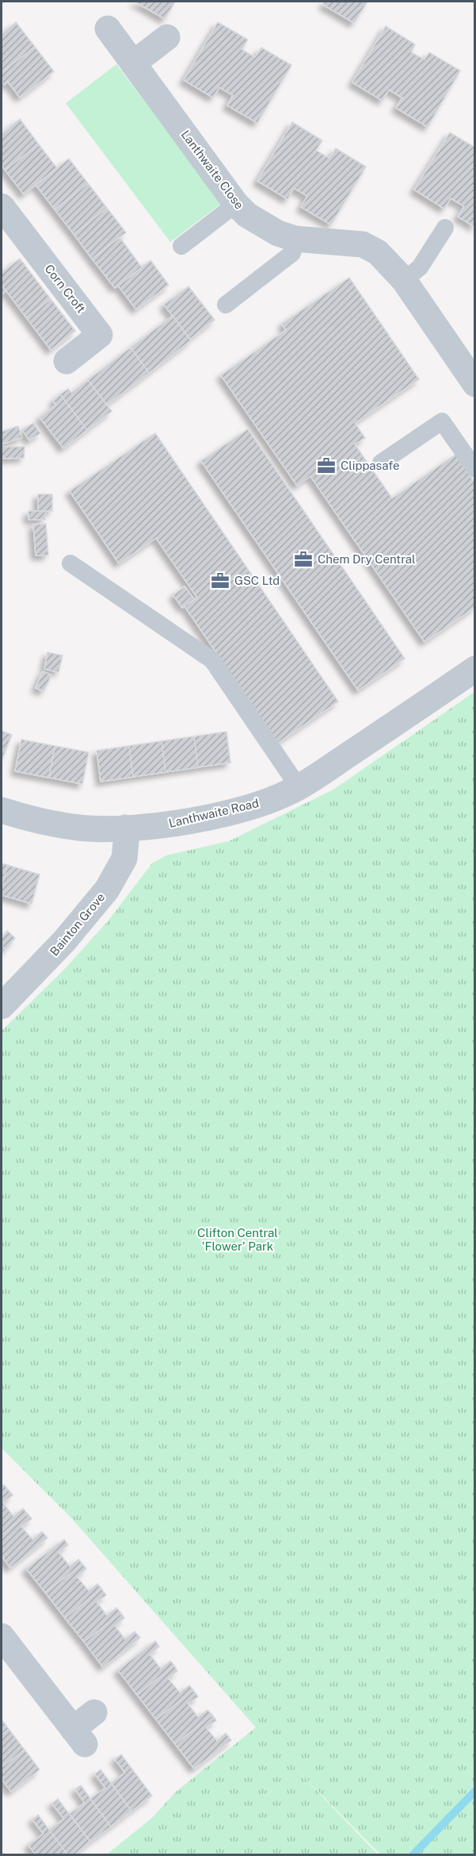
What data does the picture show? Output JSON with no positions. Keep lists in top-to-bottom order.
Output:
{
  "streets": {
    "street": [
      "Lanthwaite Close",
      "Corn Croft",
      "Lanthwaite Road",
      "Bainton Grove"
    ]
  },
  "crossings": [
    ["Lanthwaite Road", "Bainton Grove"]
  ],
  "parks": ["Clifton Central 'Flower' Park"],
  "places": {
    "office": ["Clippasafe", "Chem Dry Central", "GSC Ltd"]
  }
}
